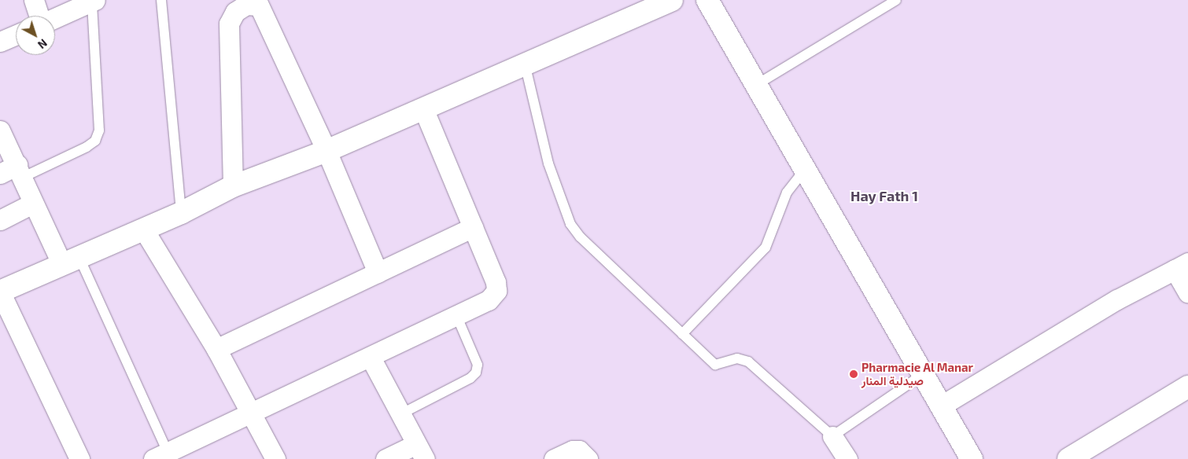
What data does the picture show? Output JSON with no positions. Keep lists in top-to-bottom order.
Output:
{
  "districts": ["Hay Fath 1"],
  "places": ["Pharmacie Al Manar صيدلية المنار"],
  "north": "bottom right"
}
